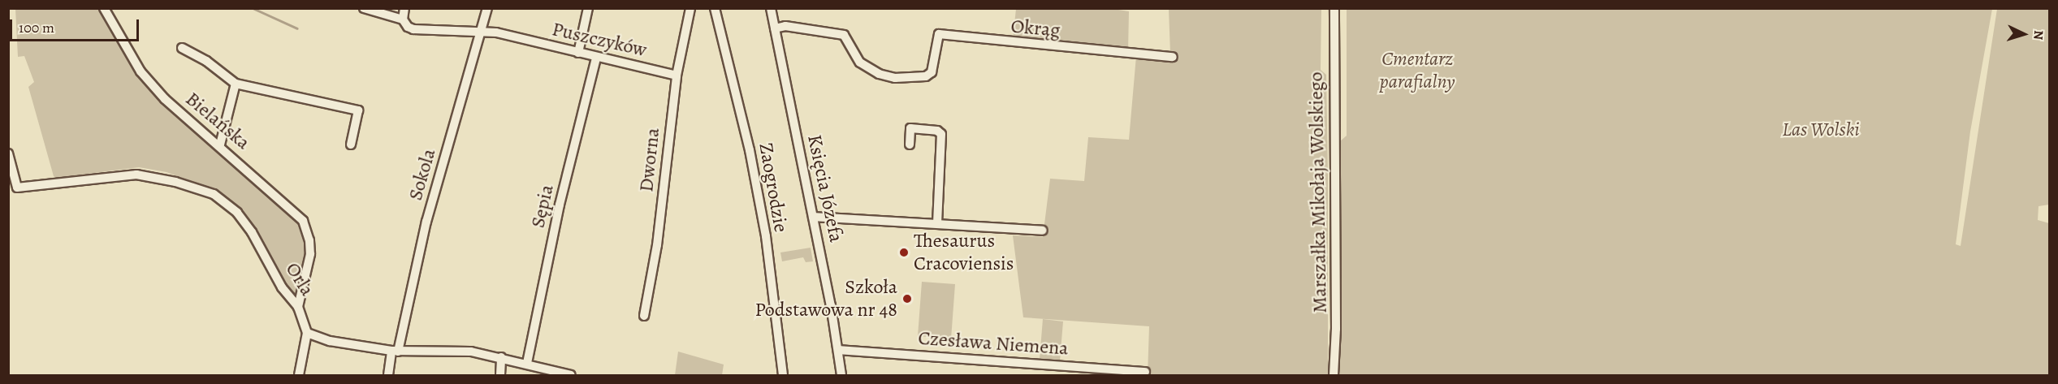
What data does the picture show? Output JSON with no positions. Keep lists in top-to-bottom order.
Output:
{
  "streets": {
    "street": [
      "Okrąg",
      "Puszczyków",
      "Bielańska",
      "Dworna",
      "Sokola",
      "Zaogrodzie",
      "Księcia Józefa",
      "Marszałka Mikołaja Wolskiego",
      "Sępia",
      "Orla",
      "Czesława Niemena"
    ]
  },
  "crossings": [
    ["Okrąg", "Księcia Józefa"],
    ["Puszczyków", "Dworna"],
    ["Puszczyków", "Sokola"],
    ["Puszczyków", "Sępia"],
    ["Bielańska", "Orla"],
    ["Księcia Józefa", "Czesława Niemena"]
  ],
  "parks": ["Cmentarz parafialny", "Las Wolski"],
  "places": ["Thesaurus Cracoviensis", "Szkoła Podstawowa nr 48"],
  "scale_bar": "100 m",
  "north": "right"
}
